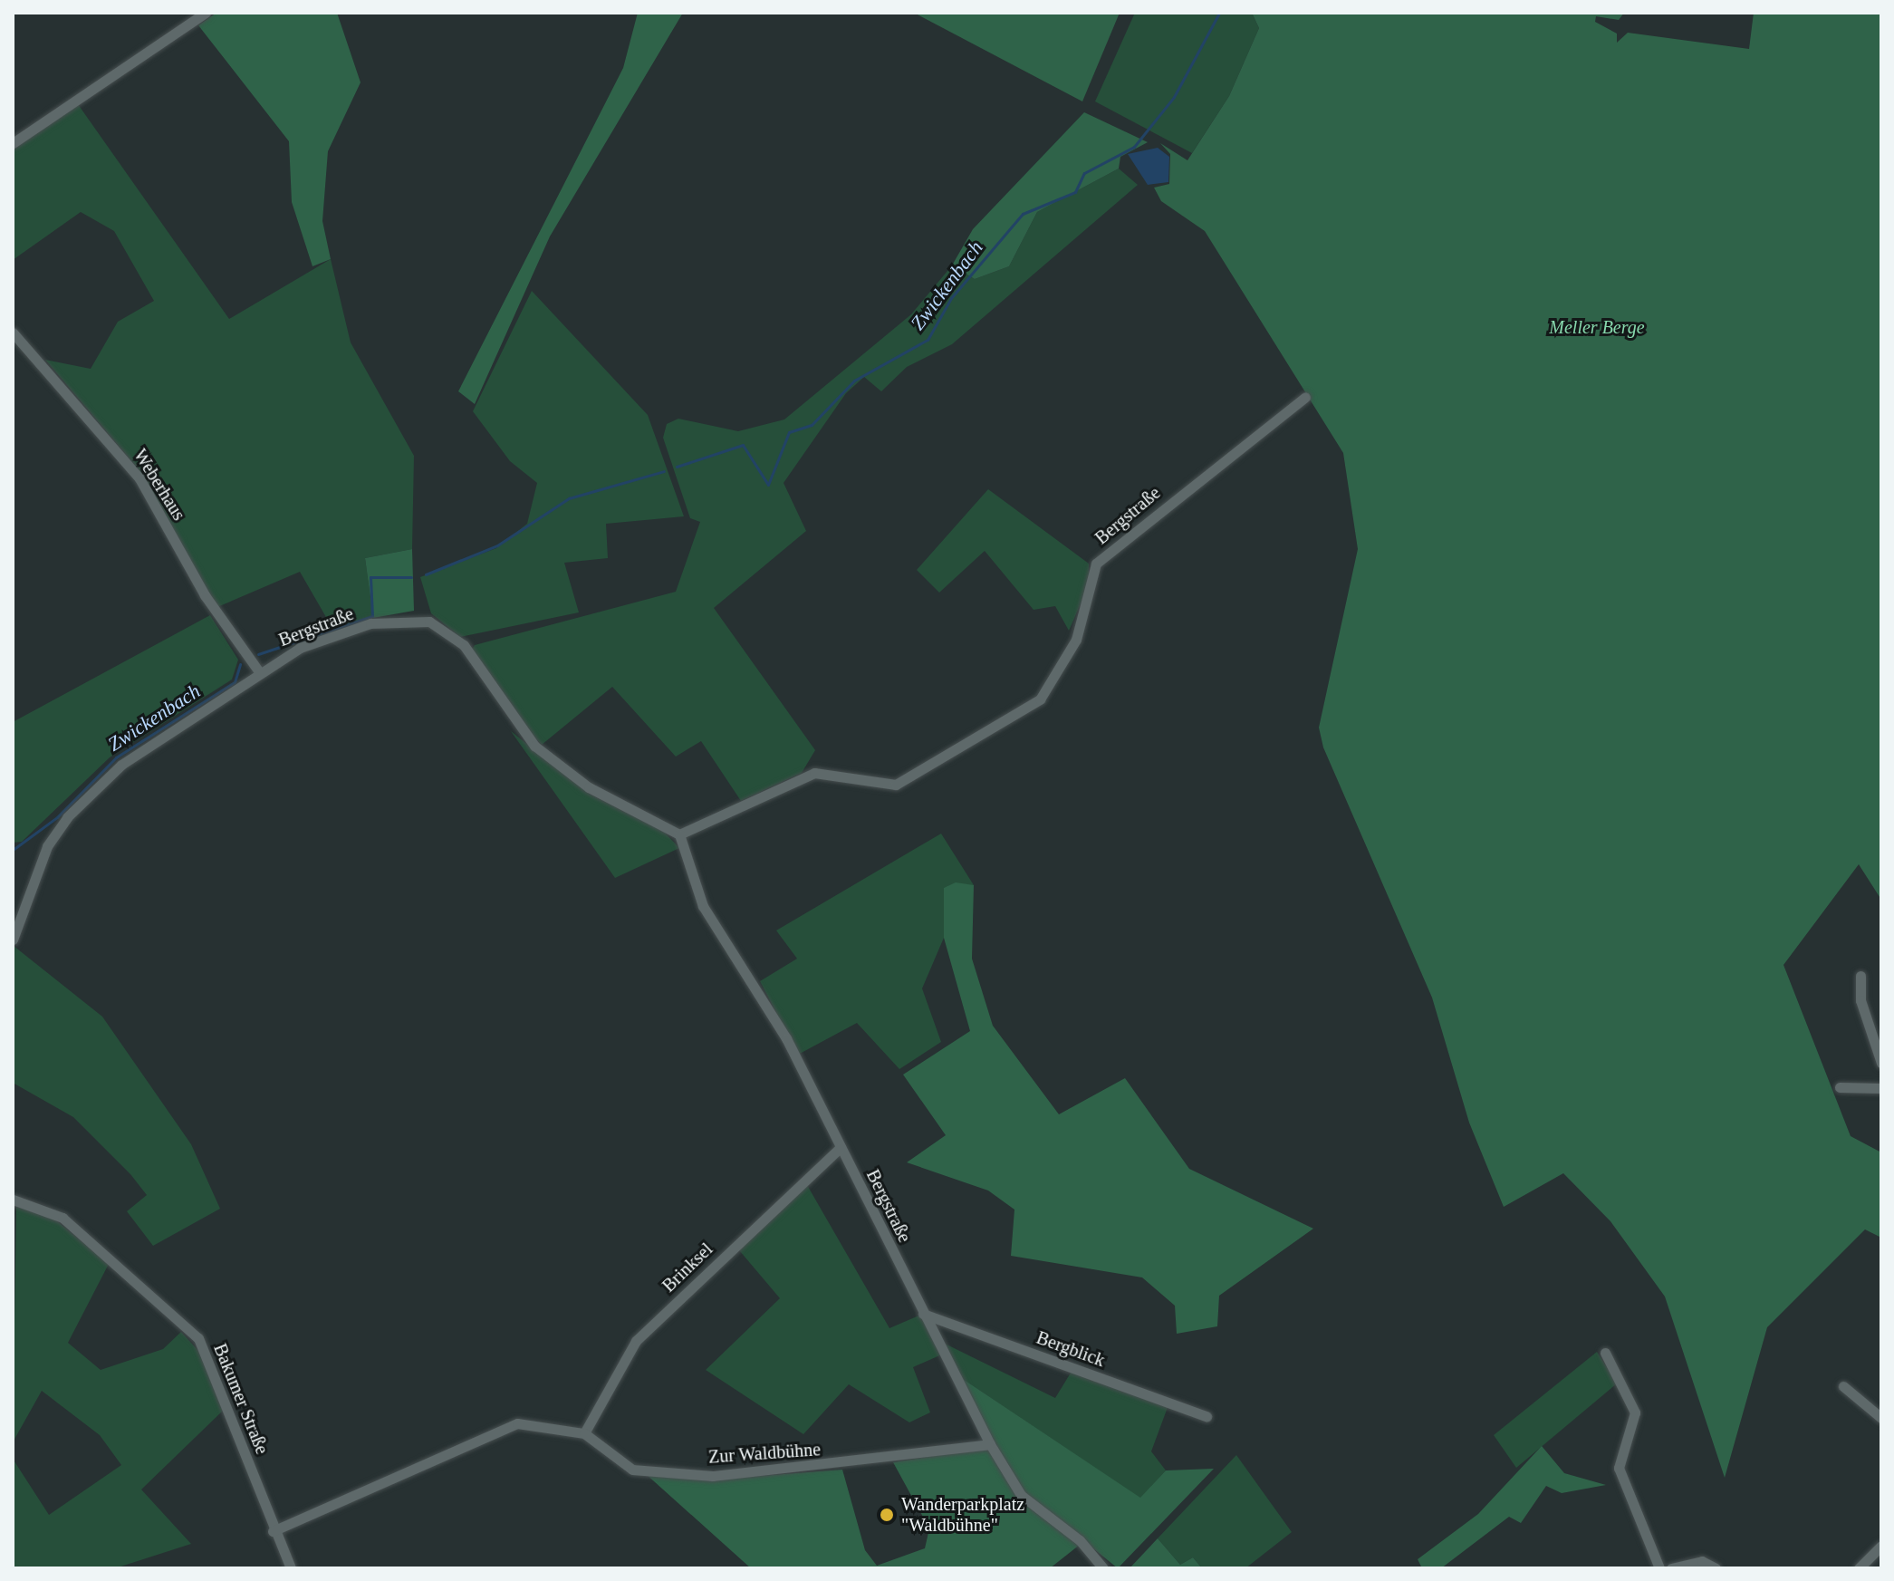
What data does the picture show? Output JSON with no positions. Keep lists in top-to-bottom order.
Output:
{
  "streets": {
    "street": [
      "Weberhaus",
      "Bergstraße",
      "Brinksel",
      "Bergblick",
      "Bakumer Straße",
      "Zur Waldbühne"
    ]
  },
  "crossings": [
    ["Weberhaus", "Bergstraße"],
    ["Bergstraße", "Brinksel"],
    ["Bergstraße", "Bergblick"],
    ["Bergstraße", "Zur Waldbühne"],
    ["Brinksel", "Zur Waldbühne"]
  ],
  "water": ["Zwickenbach"],
  "parks": ["Meller Berge"],
  "places": ["Wanderparkplatz \"Waldbühne\""]
}
